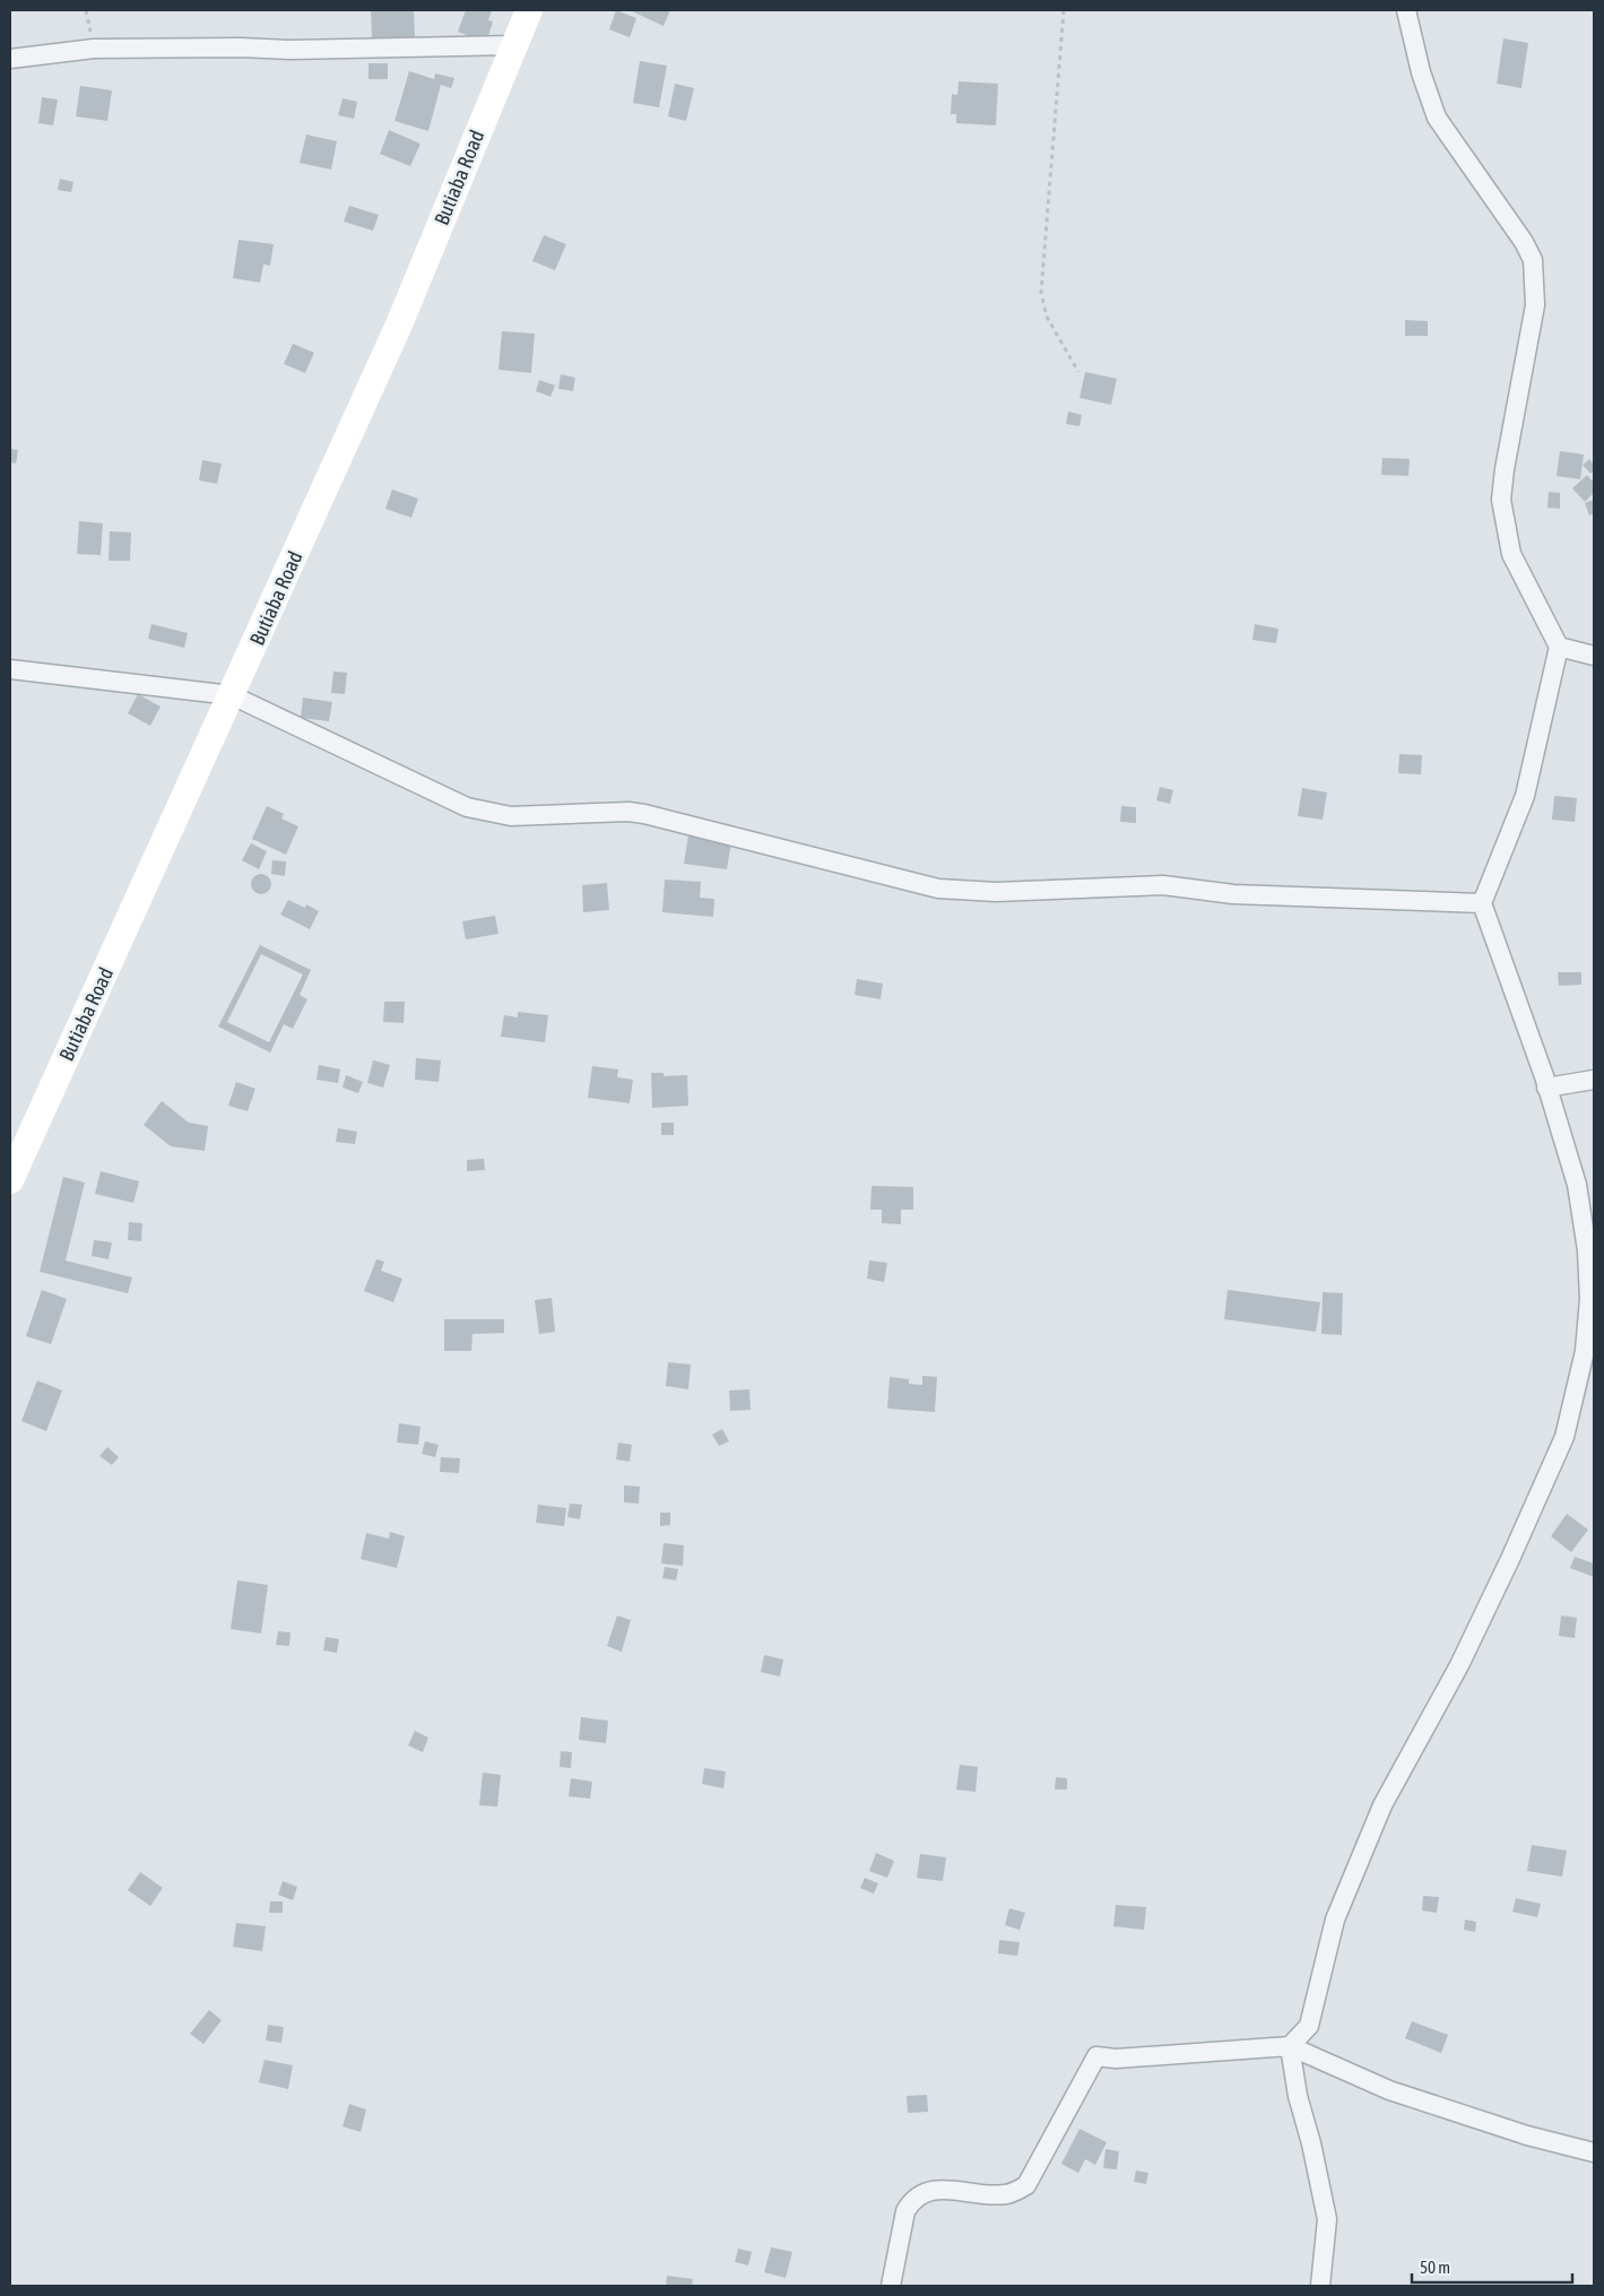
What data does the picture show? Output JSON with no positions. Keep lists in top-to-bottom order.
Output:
{
  "streets": {
    "main road": ["Butiaba Road"]
  },
  "scale_bar": "50 m"
}
